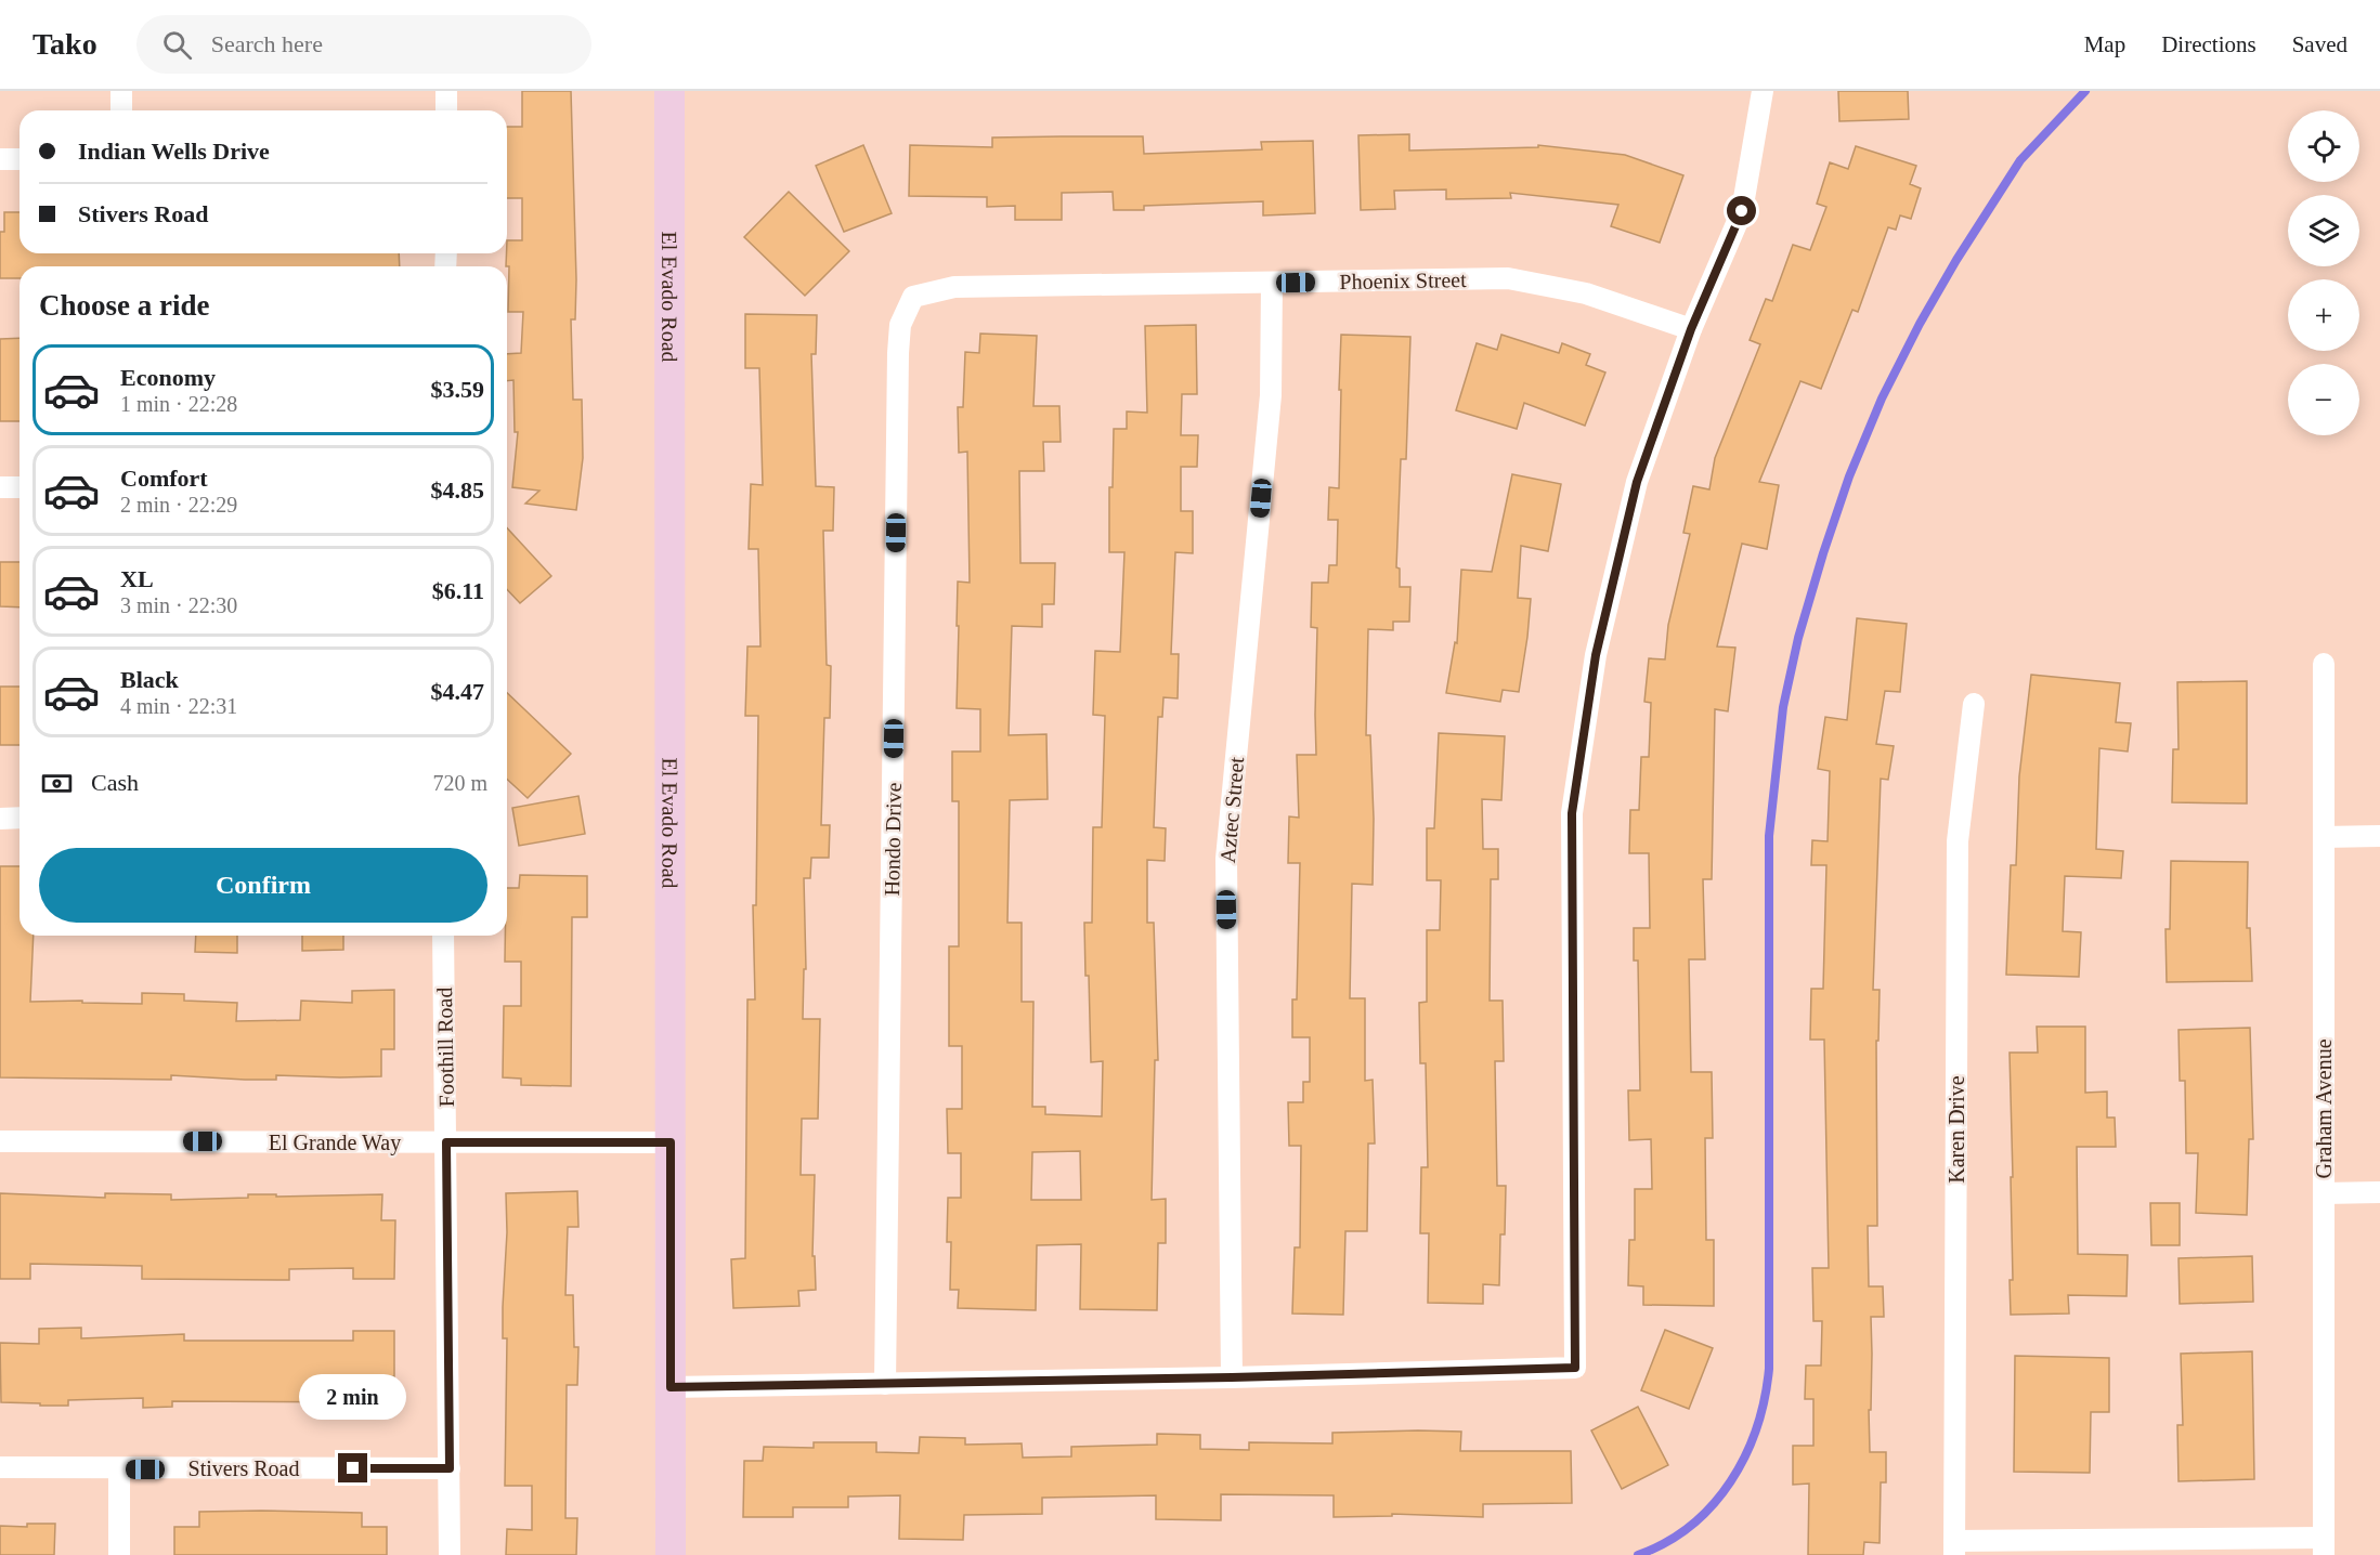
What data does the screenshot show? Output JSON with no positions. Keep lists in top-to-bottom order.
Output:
{
  "streets": {
    "main road": ["El Evado Road"],
    "street": [
      "Phoenix Street",
      "Aztec Street",
      "Hondo Drive",
      "Foothill Road",
      "Graham Avenue",
      "Karen Drive",
      "El Grande Way",
      "Stivers Road"
    ]
  },
  "crossings": [
    ["Phoenix Street", "Aztec Street"],
    ["Phoenix Street", "Hondo Drive"],
    ["El Evado Road", "El Grande Way"],
    ["Foothill Road", "El Grande Way"],
    ["Foothill Road", "Stivers Road"]
  ],
  "page": {
    "header": "Tako",
    "search": "Search here",
    "nav": ["Map", "Directions", "Saved"],
    "map_buttons": ["+", "−"],
    "banner": ["Indian Wells Drive", "Stivers Road"],
    "heading": "Choose a ride",
    "list": [
      {
        "name": "Economy",
        "note": "1 min · 22:28",
        "value": "$3.59"
      },
      {
        "name": "Comfort",
        "note": "2 min · 22:29",
        "value": "$4.85"
      },
      {
        "name": "XL",
        "note": "3 min · 22:30",
        "value": "$6.11"
      },
      {
        "name": "Black",
        "note": "4 min · 22:31",
        "value": "$4.47"
      }
    ],
    "pay": ["Cash", "720 m"],
    "buttons": "Confirm",
    "bubble": "2 min"
  }
}
